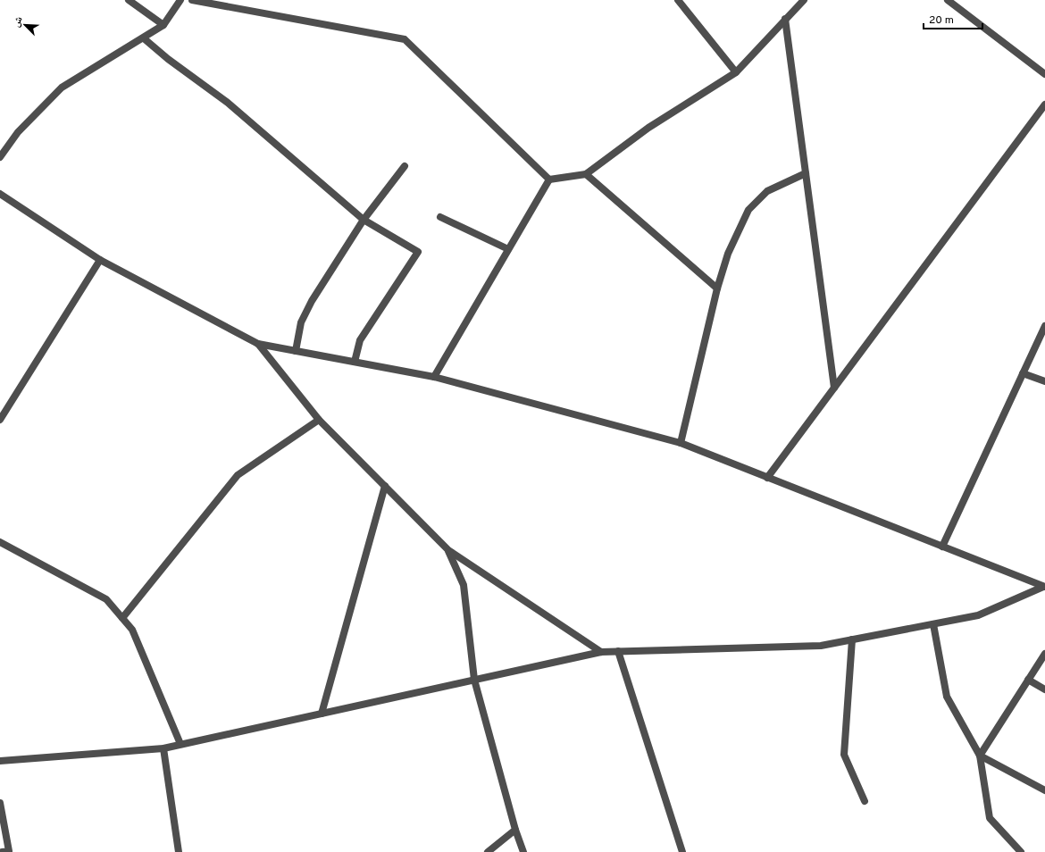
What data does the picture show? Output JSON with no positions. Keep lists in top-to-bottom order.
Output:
{
  "scale_bar": "20 m",
  "north": "top left"
}
